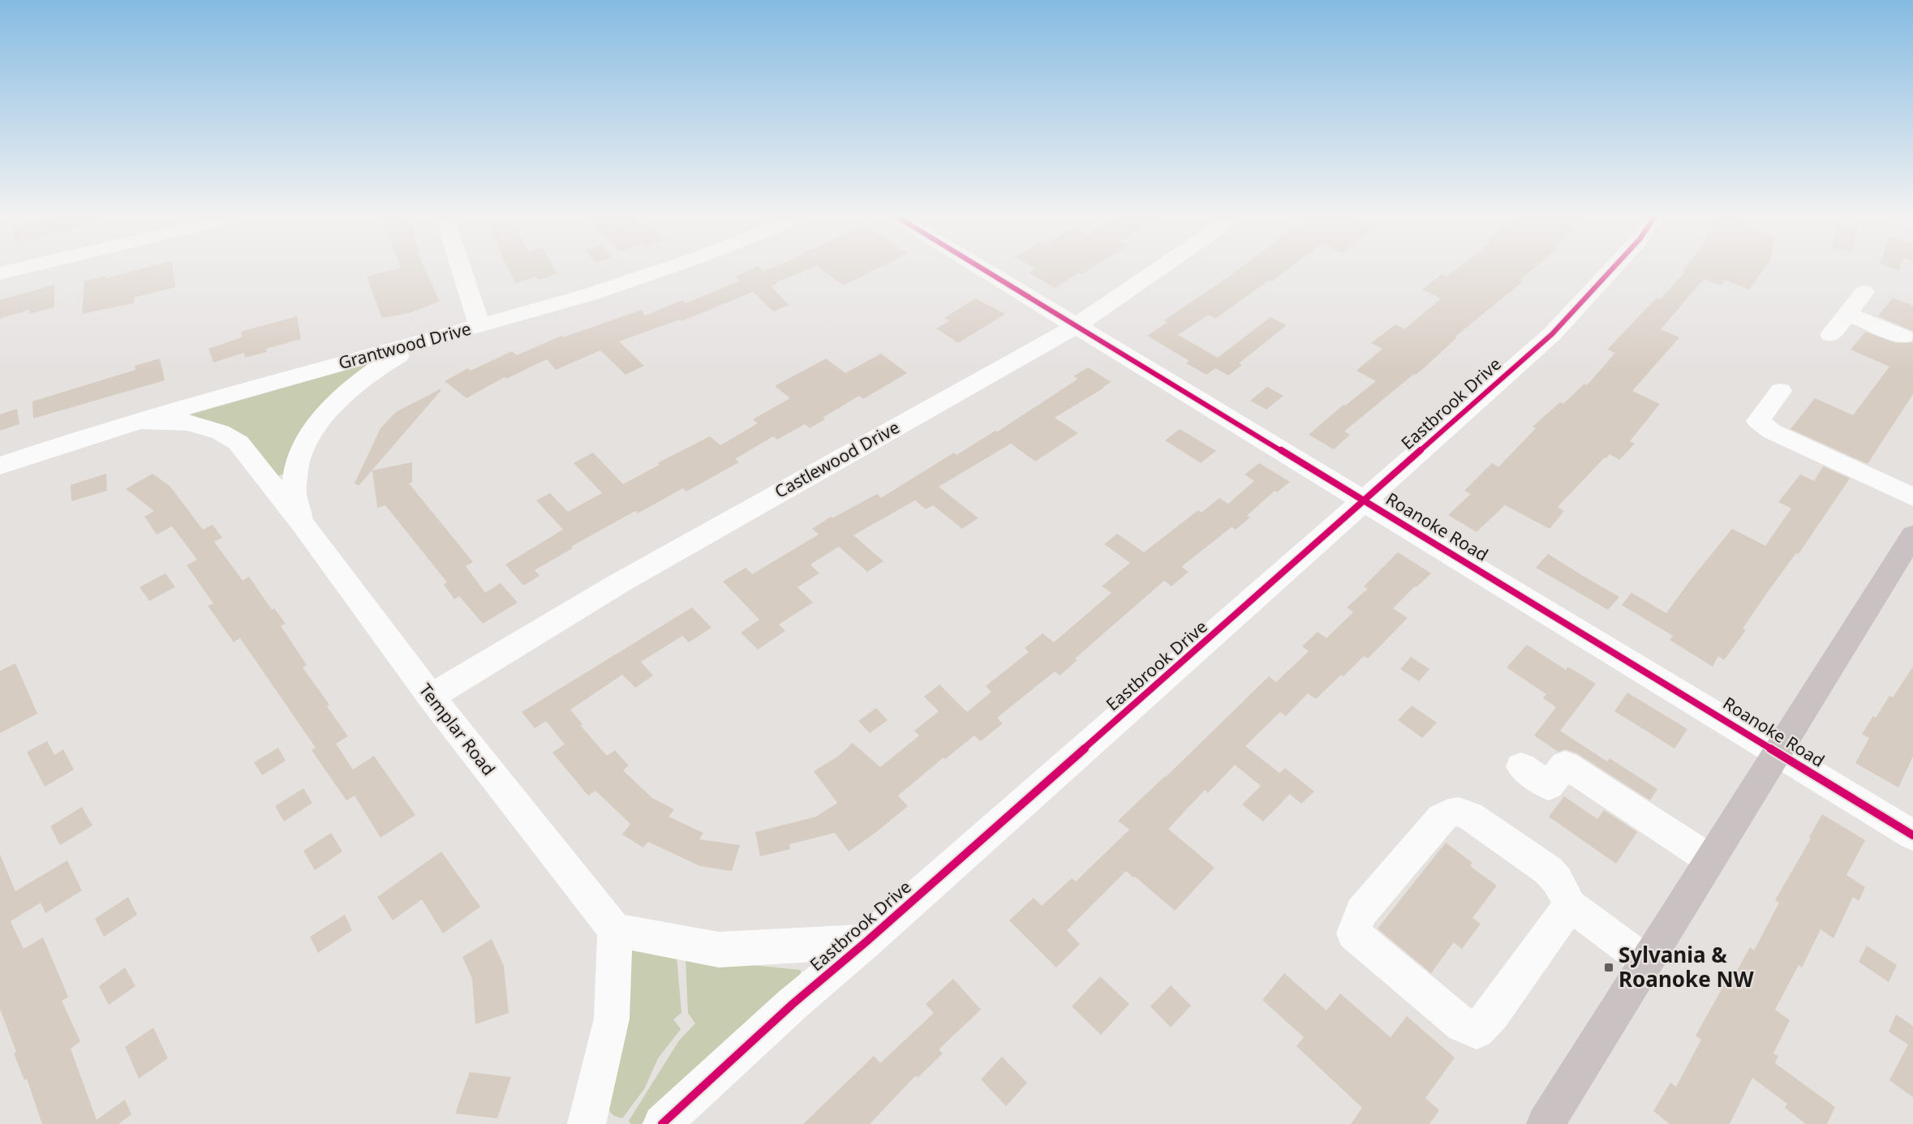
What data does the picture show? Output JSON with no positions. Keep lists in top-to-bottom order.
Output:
{
  "streets": {
    "street": [
      "Grantwood Drive",
      "Eastbrook Drive",
      "Castlewood Drive",
      "Roanoke Road",
      "Templar Road"
    ]
  },
  "crossings": [
    ["Grantwood Drive", "Templar Road"],
    ["Eastbrook Drive", "Roanoke Road"],
    ["Castlewood Drive", "Roanoke Road"],
    ["Castlewood Drive", "Templar Road"]
  ],
  "places": {
    "transit": ["Sylvania & Roanoke NW"]
  }
}
